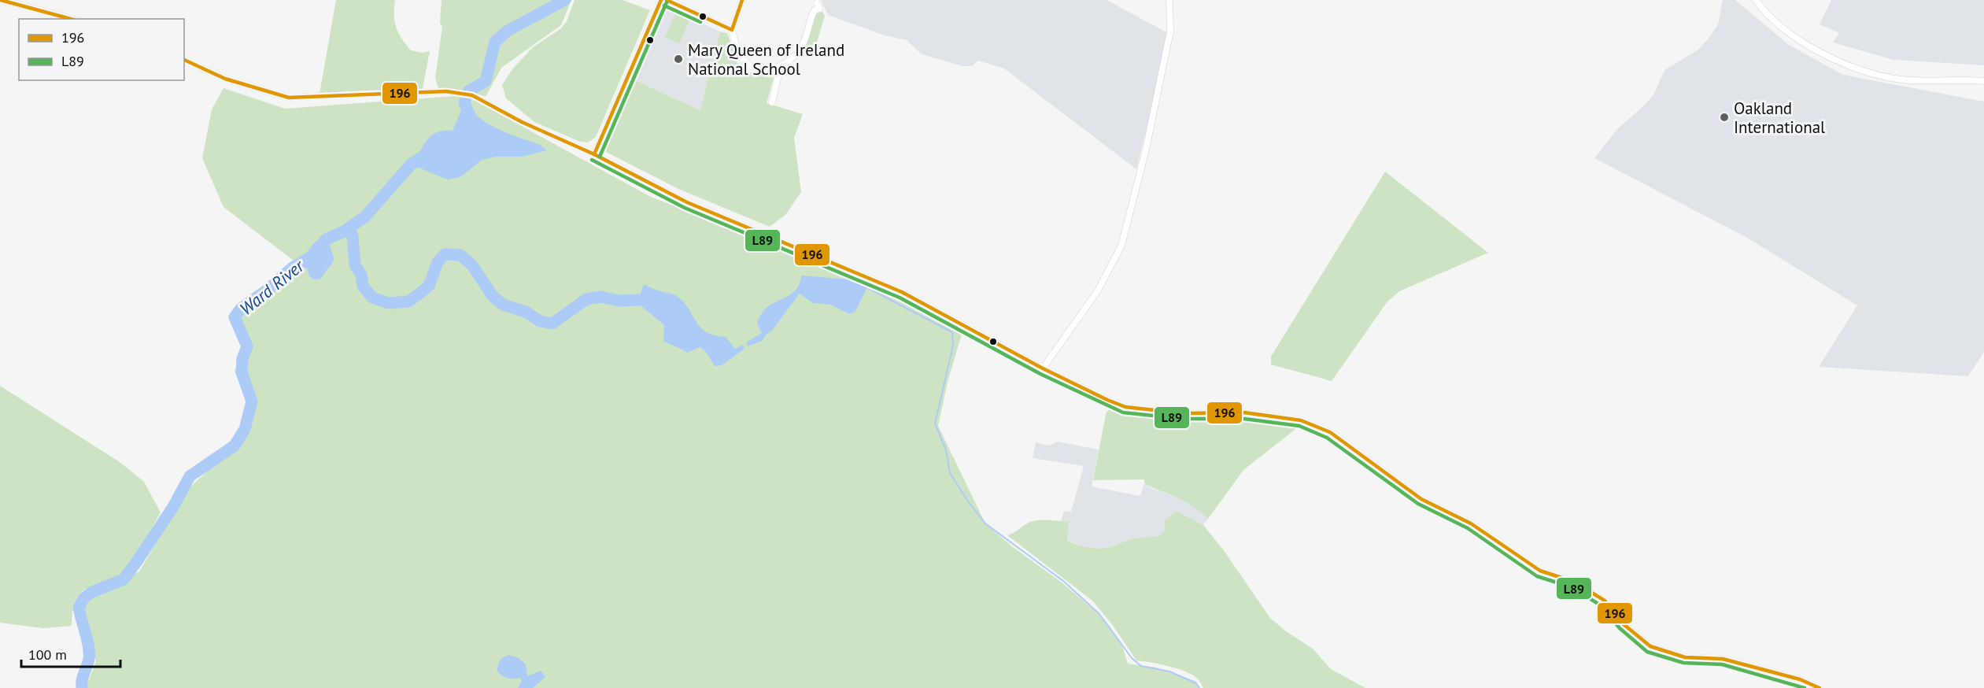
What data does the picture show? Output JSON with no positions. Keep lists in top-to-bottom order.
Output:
{
  "water": ["Ward River"],
  "places": ["Mary Queen of Ireland National School", "Oakland International"],
  "lines": ["transit line 196", "transit line L89"],
  "legend": ["196", "L89"],
  "scale_bar": "100 m"
}
